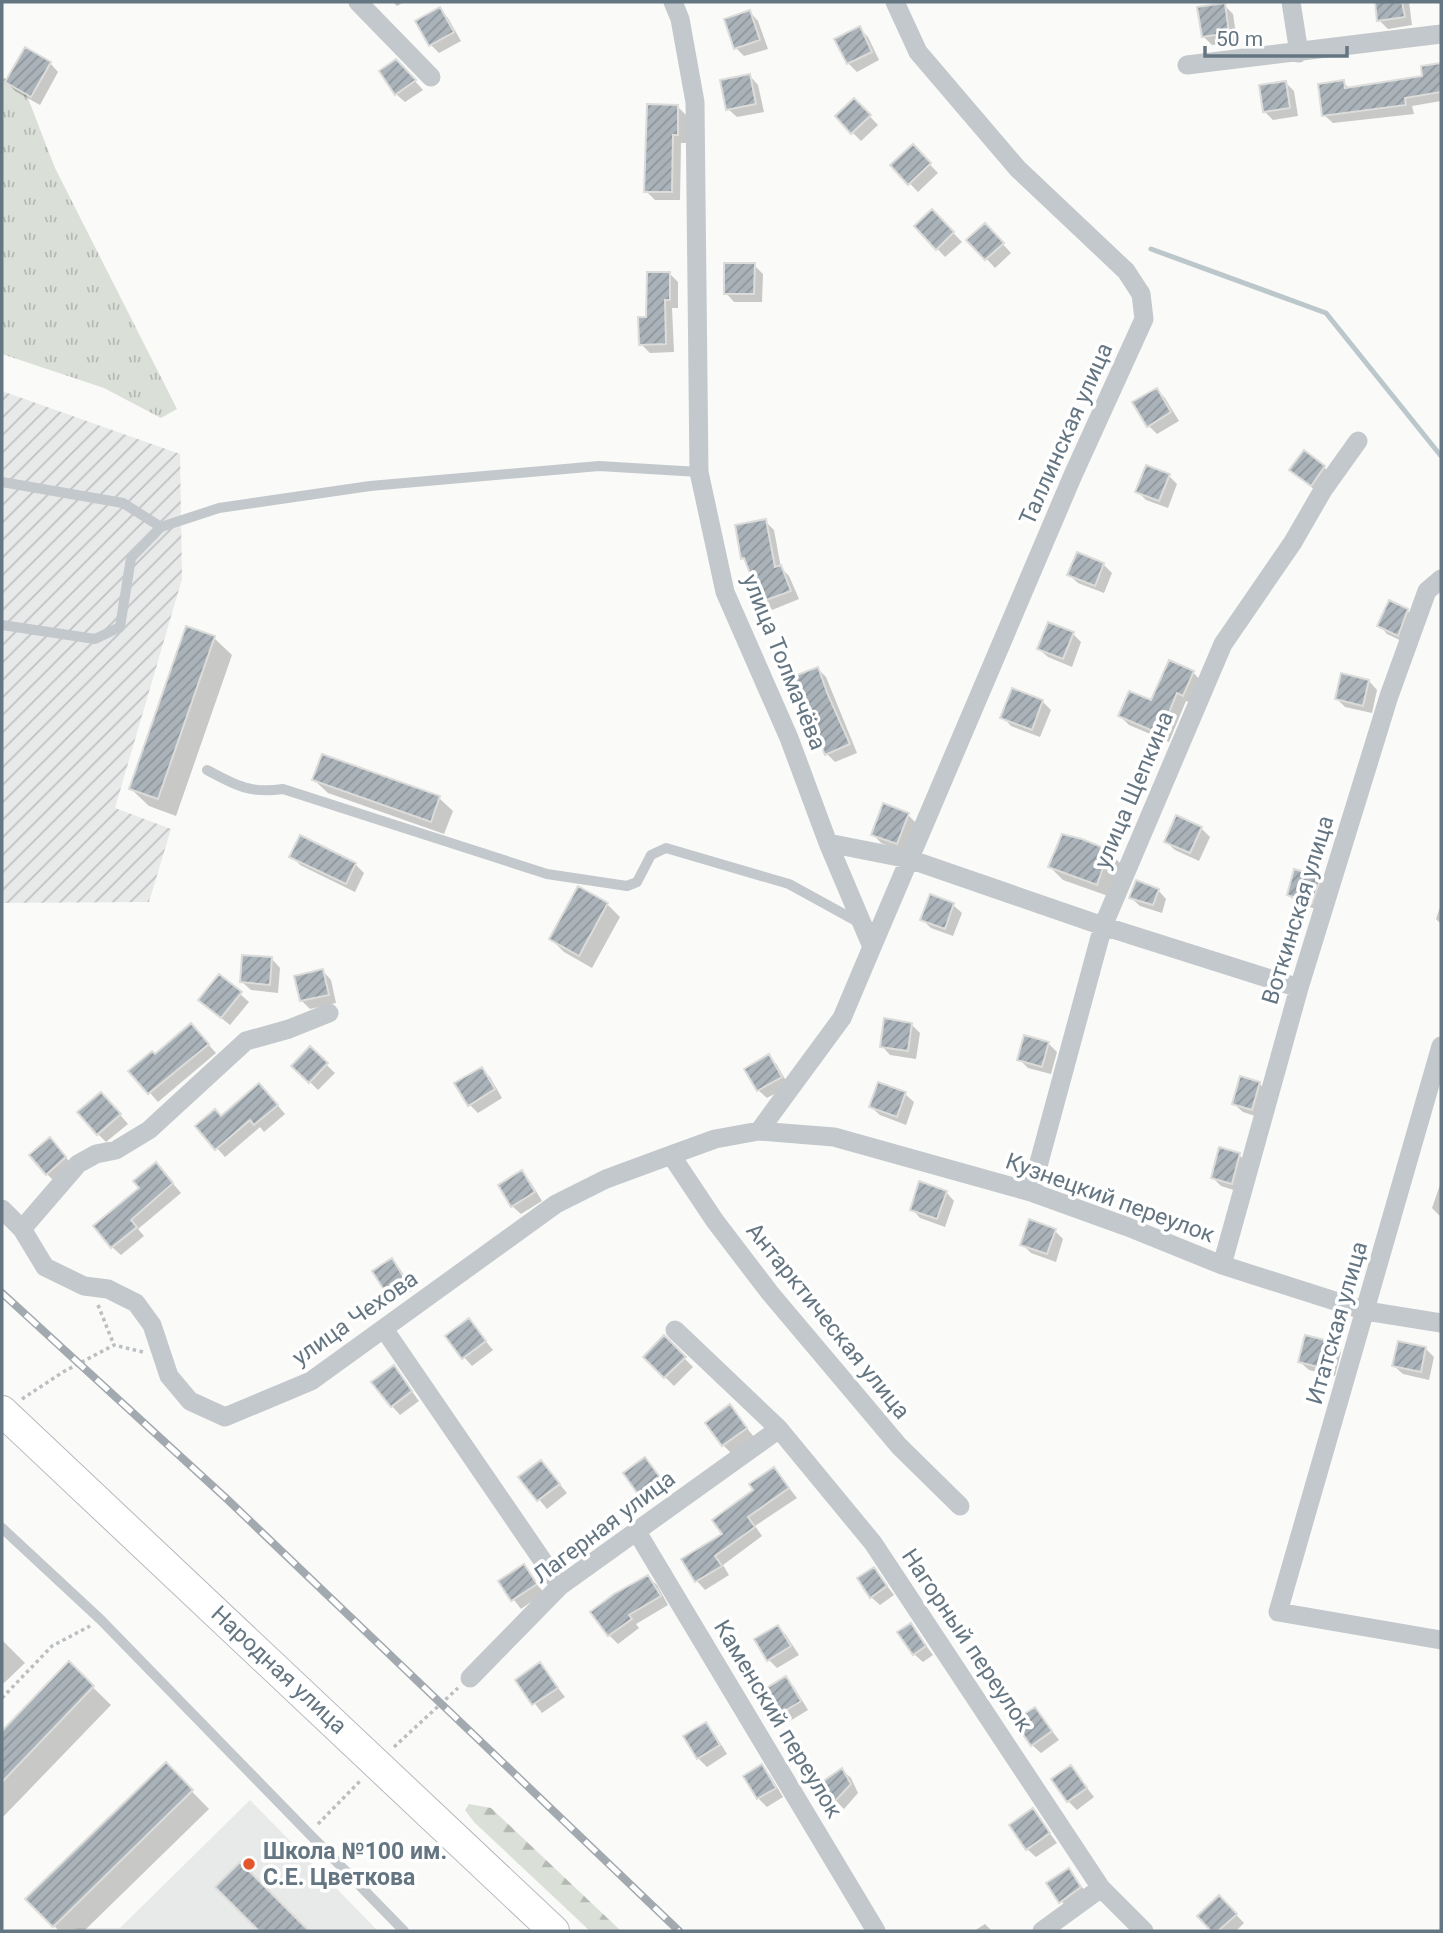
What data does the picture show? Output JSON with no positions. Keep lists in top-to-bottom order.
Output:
{
  "streets": {
    "main road": ["Народная улица"],
    "street": [
      "Таллинская улица",
      "улица Толмачёва",
      "улица Щепкина",
      "Воткинская улица",
      "Кузнецкий переулок",
      "улица Чехова",
      "Антарктическая улица",
      "Итатская улица",
      "Лагерная улица",
      "Нагорный переулок",
      "Каменский переулок"
    ]
  },
  "crossings": [
    ["Таллинская улица", "улица Толмачёва"],
    ["улица Щепкина", "Кузнецкий переулок"],
    ["Воткинская улица", "Кузнецкий переулок"],
    ["Кузнецкий переулок", "улица Чехова"],
    ["Кузнецкий переулок", "Итатская улица"],
    ["улица Чехова", "Антарктическая улица"],
    ["Лагерная улица", "Нагорный переулок"],
    ["Лагерная улица", "Каменский переулок"]
  ],
  "places": ["Школа №100 им. С.Е. Цветкова"],
  "scale_bar": "50 m"
}
